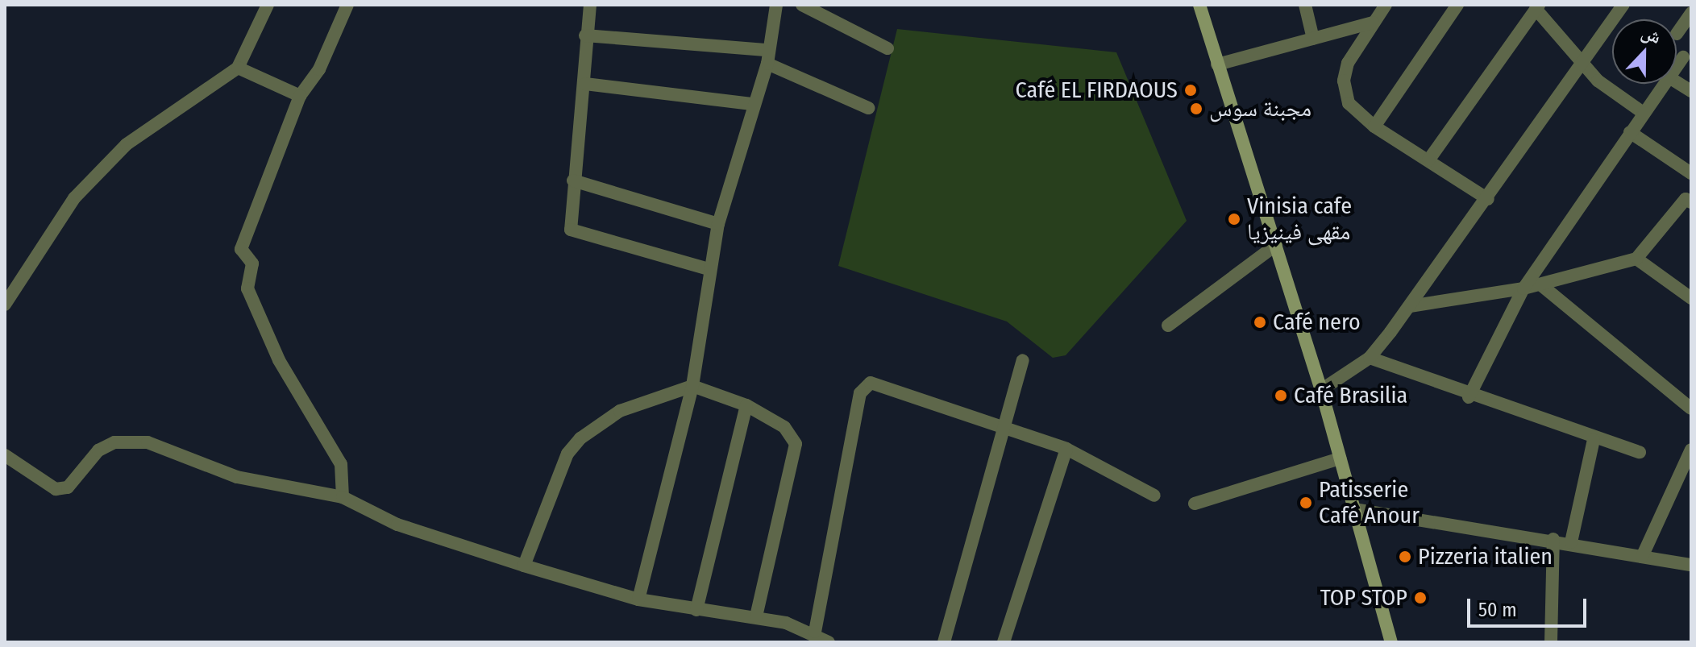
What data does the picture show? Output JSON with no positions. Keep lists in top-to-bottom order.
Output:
{
  "places": [
    "Café EL FIRDAOUS",
    "مجبنة سوس",
    "Vinisia cafe مقهى فينيزيا",
    "Café nero",
    "Café Brasilia",
    "Patisserie Café Anour",
    "Pizzeria italien",
    "TOP STOP"
  ],
  "scale_bar": "50 m",
  "north": "top"
}
